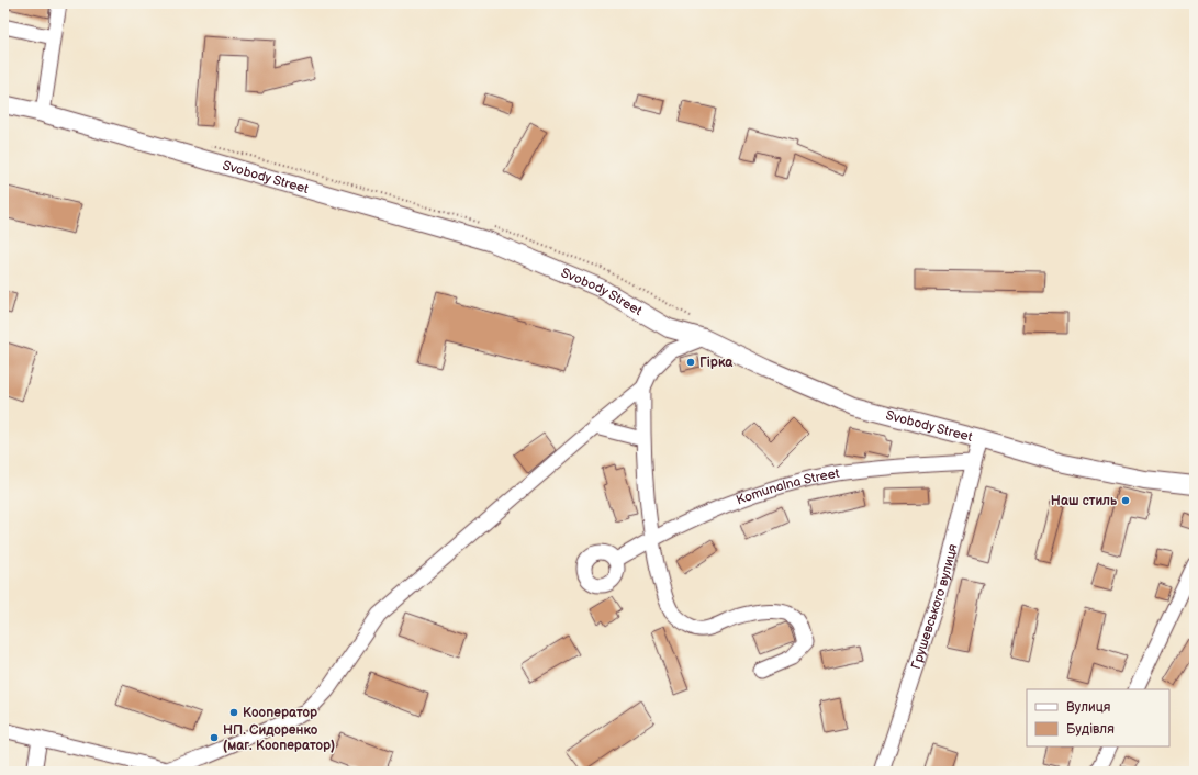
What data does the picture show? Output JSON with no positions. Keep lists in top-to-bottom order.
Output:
{
  "streets": {
    "main road": ["Svobody Street"],
    "street": ["Komunalna Street", "Грушевського вулиця"]
  },
  "crossings": [
    ["Svobody Street", "Грушевського вулиця"],
    ["Komunalna Street", "Грушевського вулиця"]
  ],
  "places": [
    "Гірка",
    "Наш стиль",
    "Кооператор",
    "НП. Сидоренко (маг. Кооператор)"
  ],
  "legend": ["Вулиця", "Будівля"]
}
